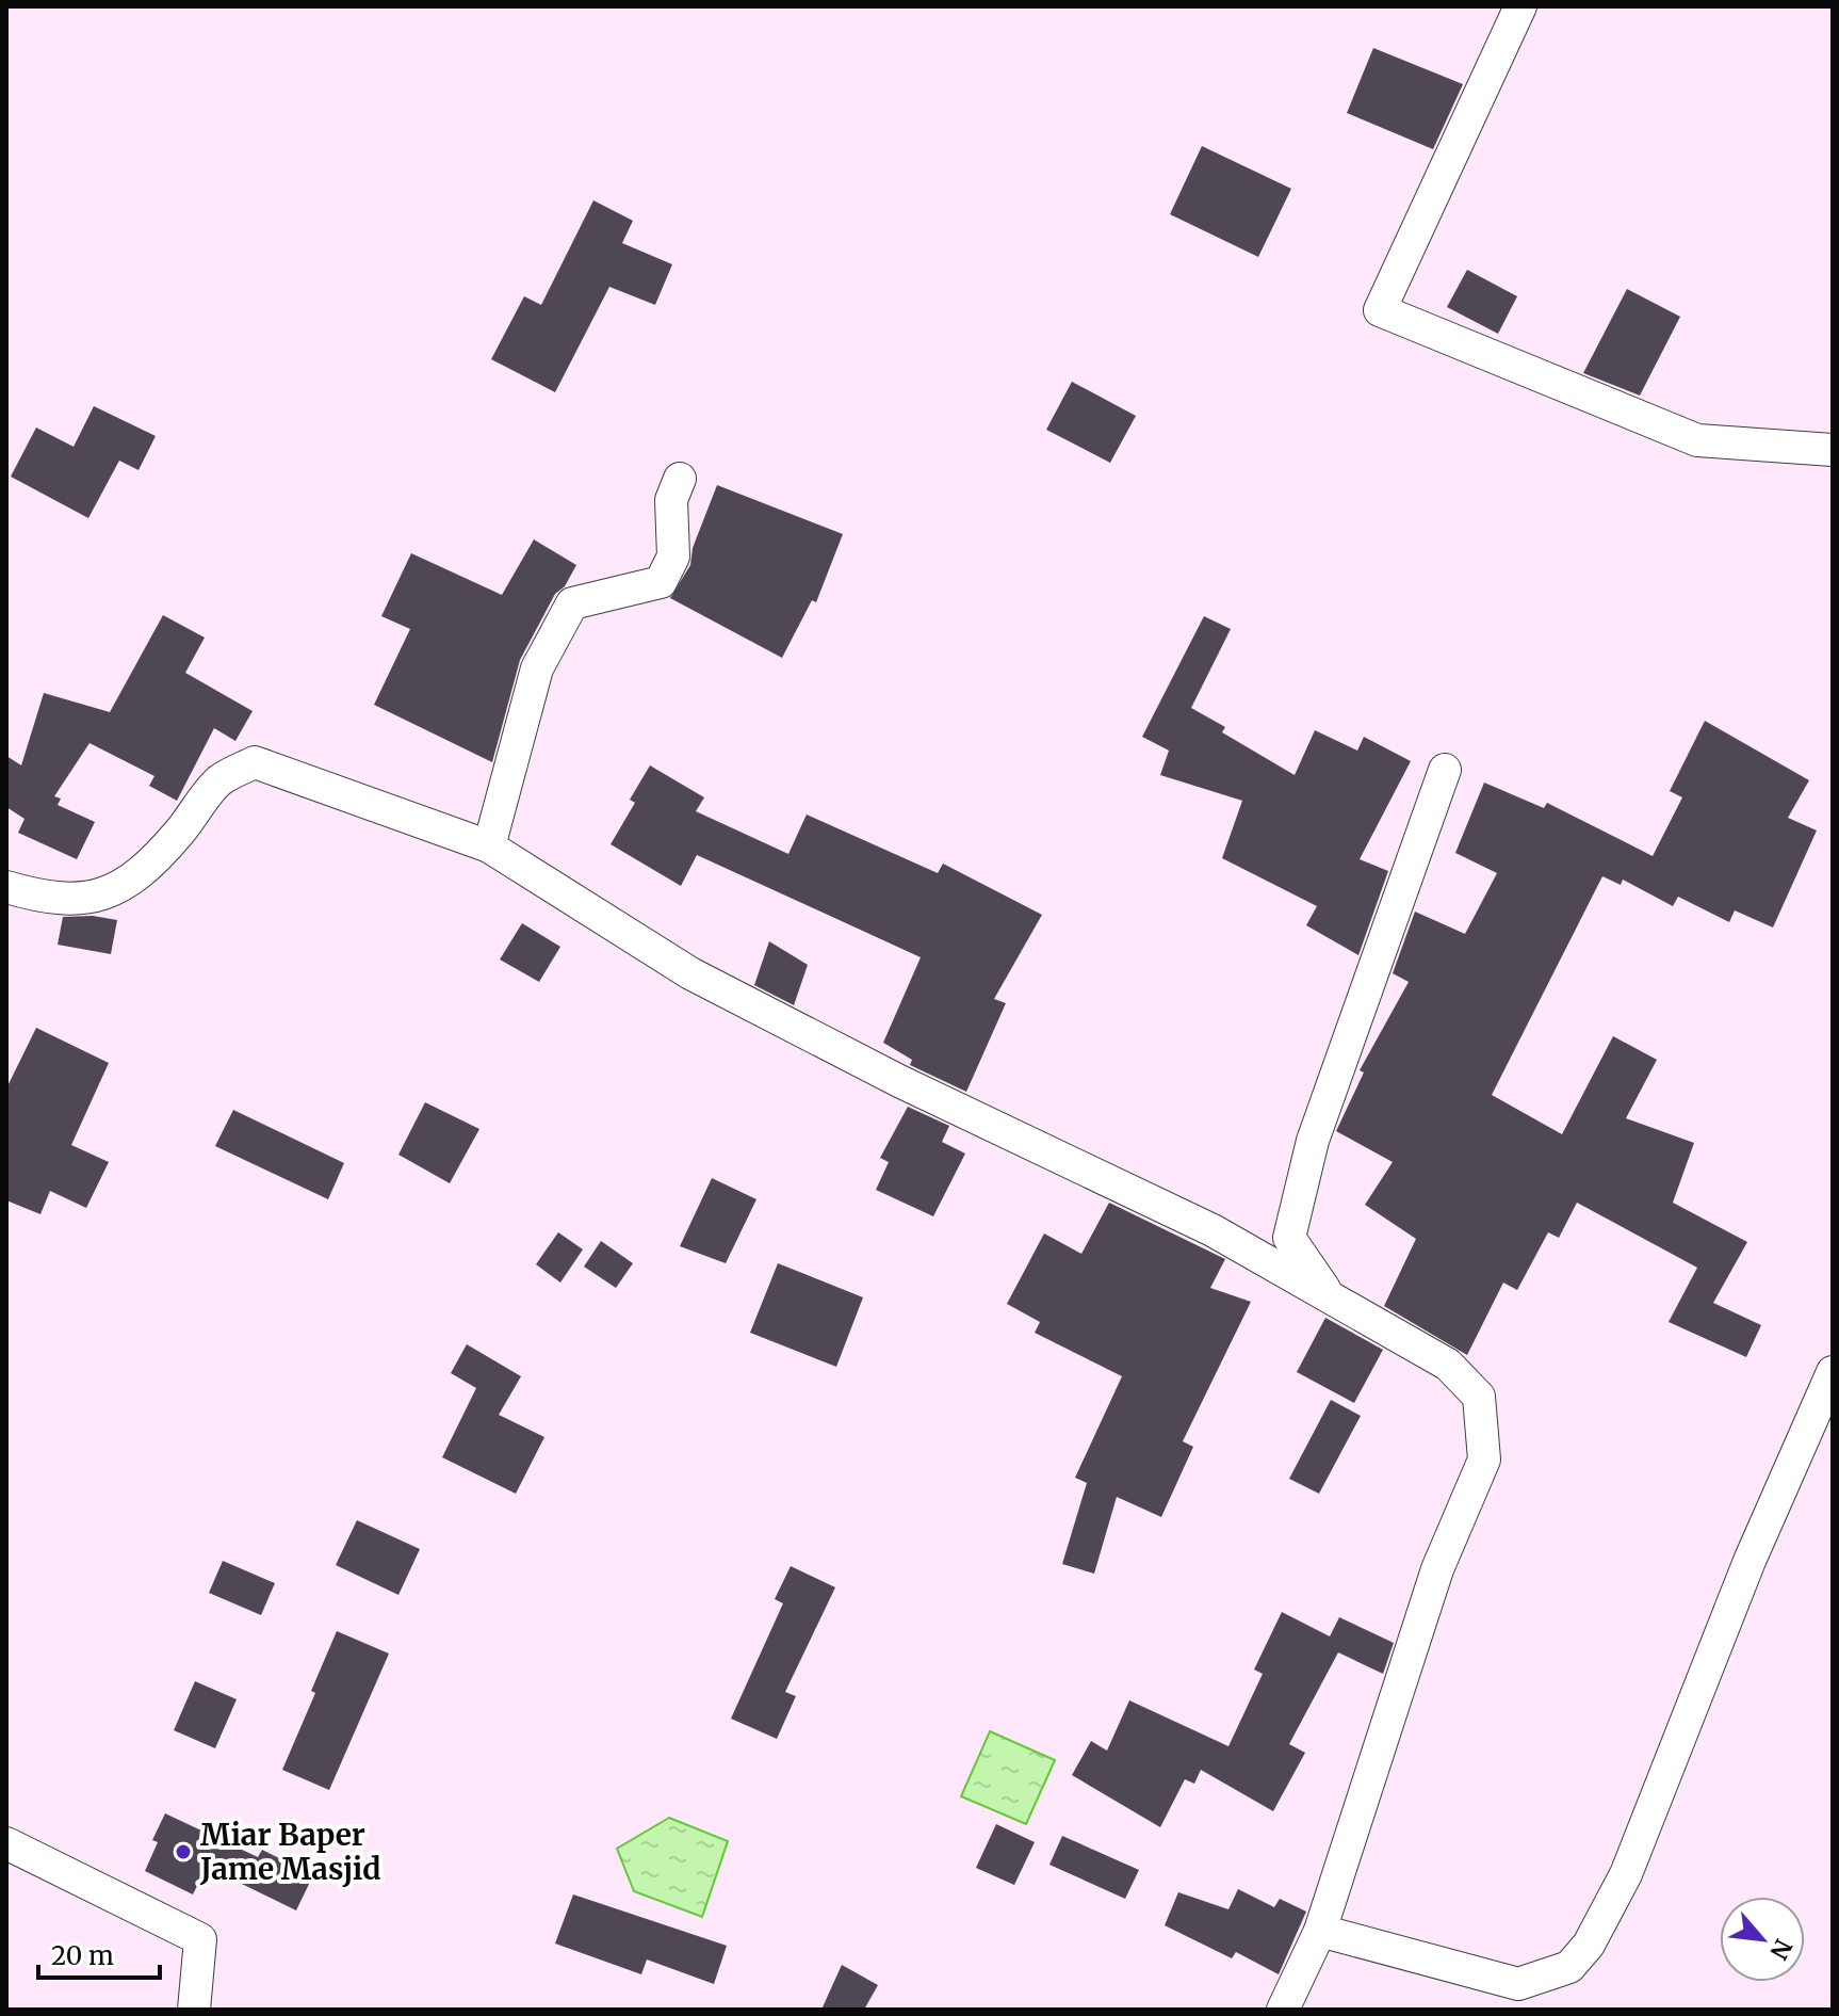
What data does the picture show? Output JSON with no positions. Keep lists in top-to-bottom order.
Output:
{
  "places": ["Miar Baper Jame Masjid"],
  "scale_bar": "20 m",
  "north": "bottom right"
}
